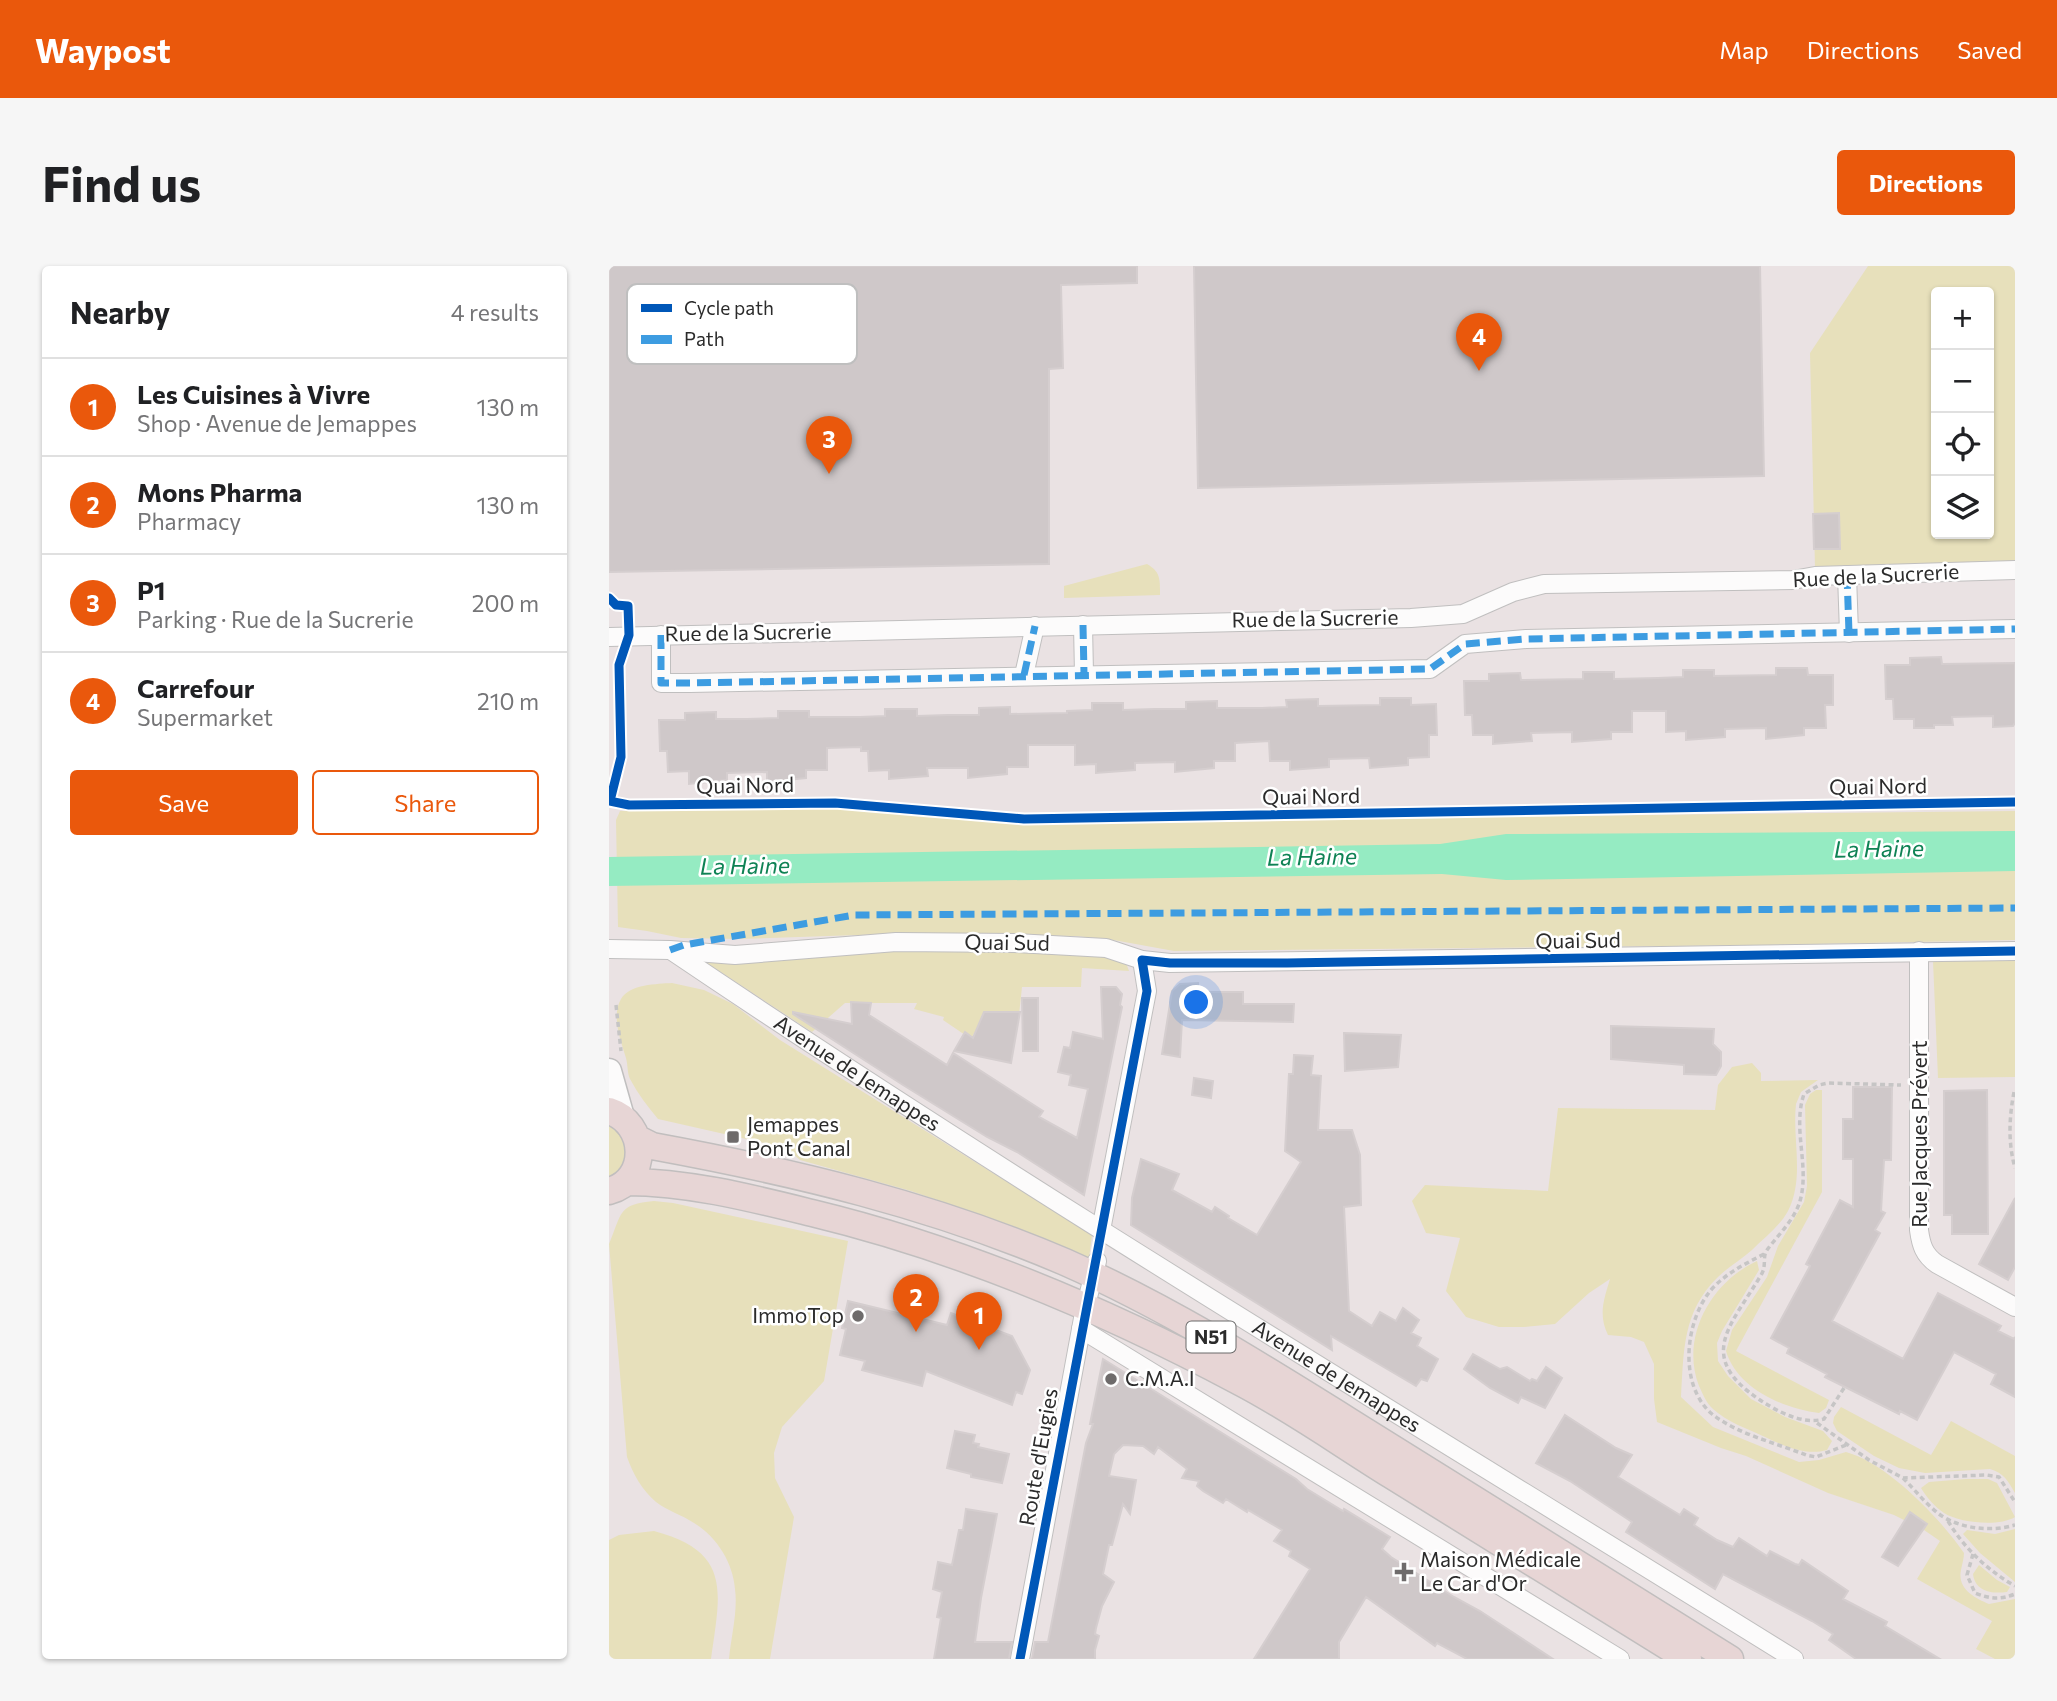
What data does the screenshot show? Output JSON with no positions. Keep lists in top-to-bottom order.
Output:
{
  "streets": {
    "main road": ["Avenue de Jemappes", "N51"],
    "street": [
      "Rue de la Sucrerie",
      "Quai Sud",
      "Rue Jacques Prévert",
      "Route d'Eugies"
    ],
    "lane": ["Quai Nord"]
  },
  "crossings": [
    ["Quai Sud", "Avenue de Jemappes"],
    ["Quai Sud", "Rue Jacques Prévert"],
    ["Avenue de Jemappes", "Route d'Eugies"],
    ["N51", "Route d'Eugies"]
  ],
  "water": ["La Haine"],
  "places": {
    "transit": ["Jemappes Pont Canal"],
    "other": ["ImmoTop", "C.M.A.I"],
    "health": ["Maison Médicale Le Car d'Or"]
  },
  "legend": ["Cycle path", "Path"],
  "page": {
    "header": "Waypost",
    "nav": ["Map", "Directions", "Saved"],
    "buttons": [
      "Directions",
      ["Save", "Share"]
    ],
    "title": "Find us",
    "heading": ["Nearby", "4 results"],
    "map_buttons": ["+", "−"],
    "pins": [
      "4",
      "3",
      "2",
      "1"
    ],
    "list": [
      {
        "mark": "1",
        "name": "Les Cuisines à Vivre",
        "note": "Shop · Avenue de Jemappes",
        "value": "130 m"
      },
      {
        "mark": "2",
        "name": "Mons Pharma",
        "note": "Pharmacy",
        "value": "130 m"
      },
      {
        "mark": "3",
        "name": "P1",
        "note": "Parking · Rue de la Sucrerie",
        "value": "200 m"
      },
      {
        "mark": "4",
        "name": "Carrefour",
        "note": "Supermarket",
        "value": "210 m"
      }
    ]
  }
}
